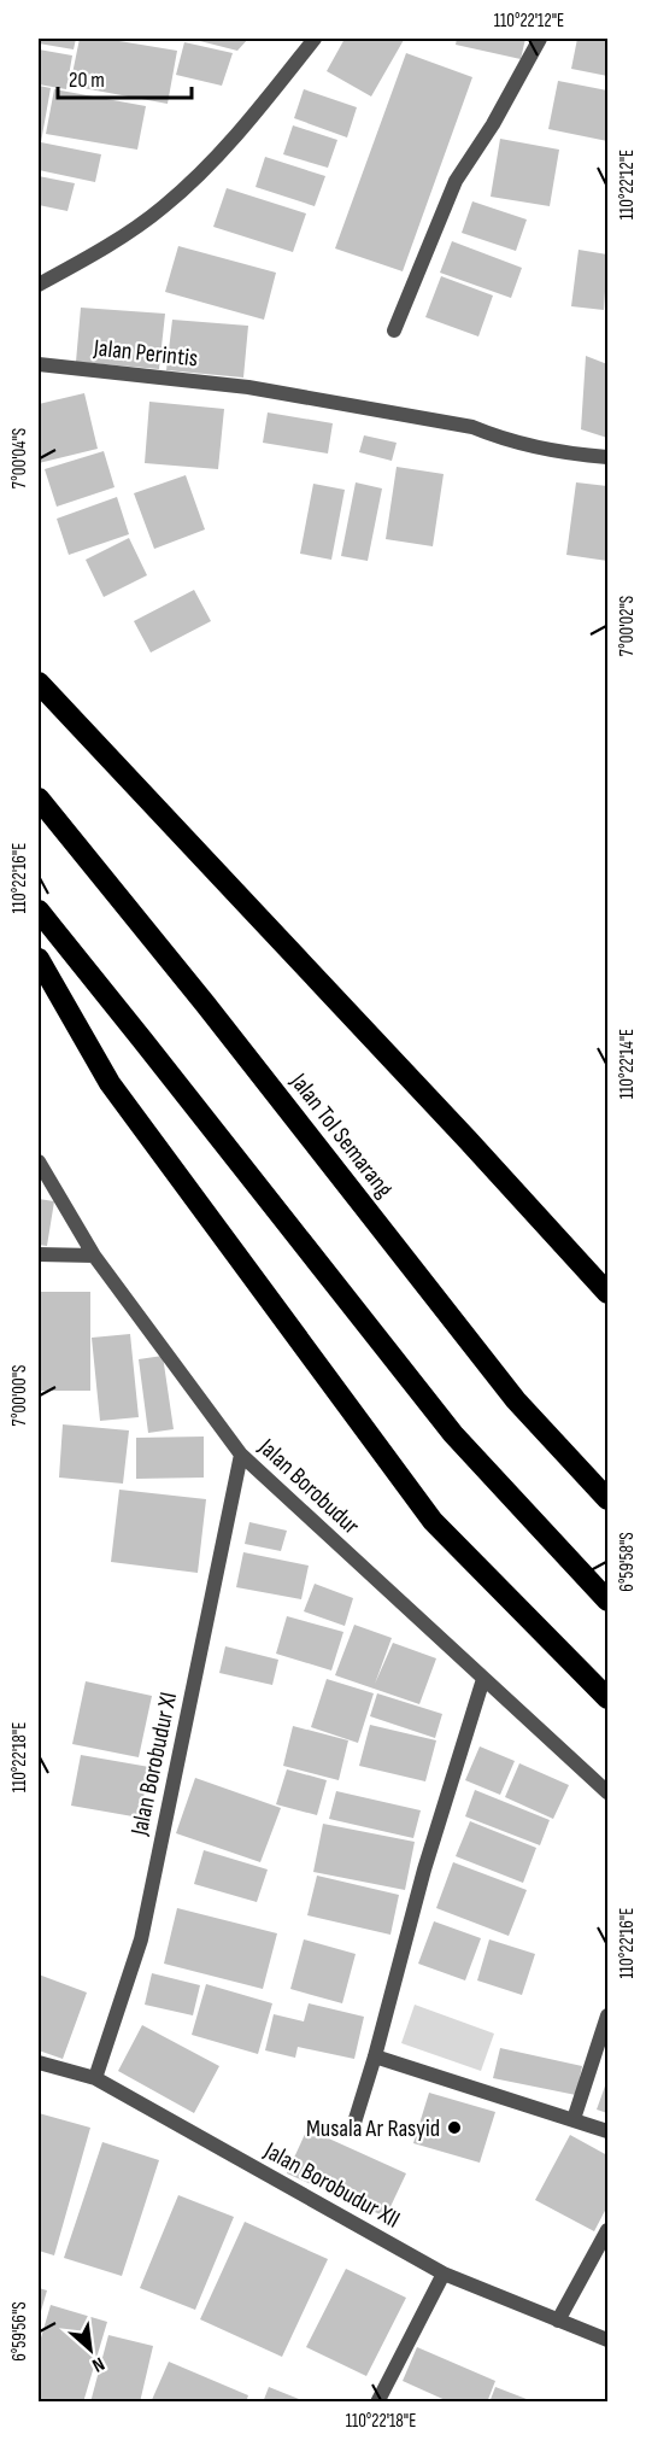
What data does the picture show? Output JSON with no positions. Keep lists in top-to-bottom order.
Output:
{
  "streets": {
    "highway": ["Jalan Tol Semarang"],
    "street": [
      "Jalan Perintis",
      "Jalan Borobudur",
      "Jalan Borobudur XI",
      "Jalan Borobudur XII"
    ]
  },
  "crossings": [
    ["Jalan Borobudur", "Jalan Borobudur XI"],
    ["Jalan Borobudur XI", "Jalan Borobudur XII"]
  ],
  "places": ["Musala Ar Rasyid"],
  "scale_bar": "20 m",
  "north": "bottom right",
  "coordinates": [
    "110°22'12\"E",
    "7°00'04\"S",
    "7°00'02\"S",
    "110°22'16\"E",
    "110°22'14\"E",
    "7°00'00\"S",
    "6°59'58\"S",
    "110°22'18\"E",
    "6°59'56\"S"
  ]
}
